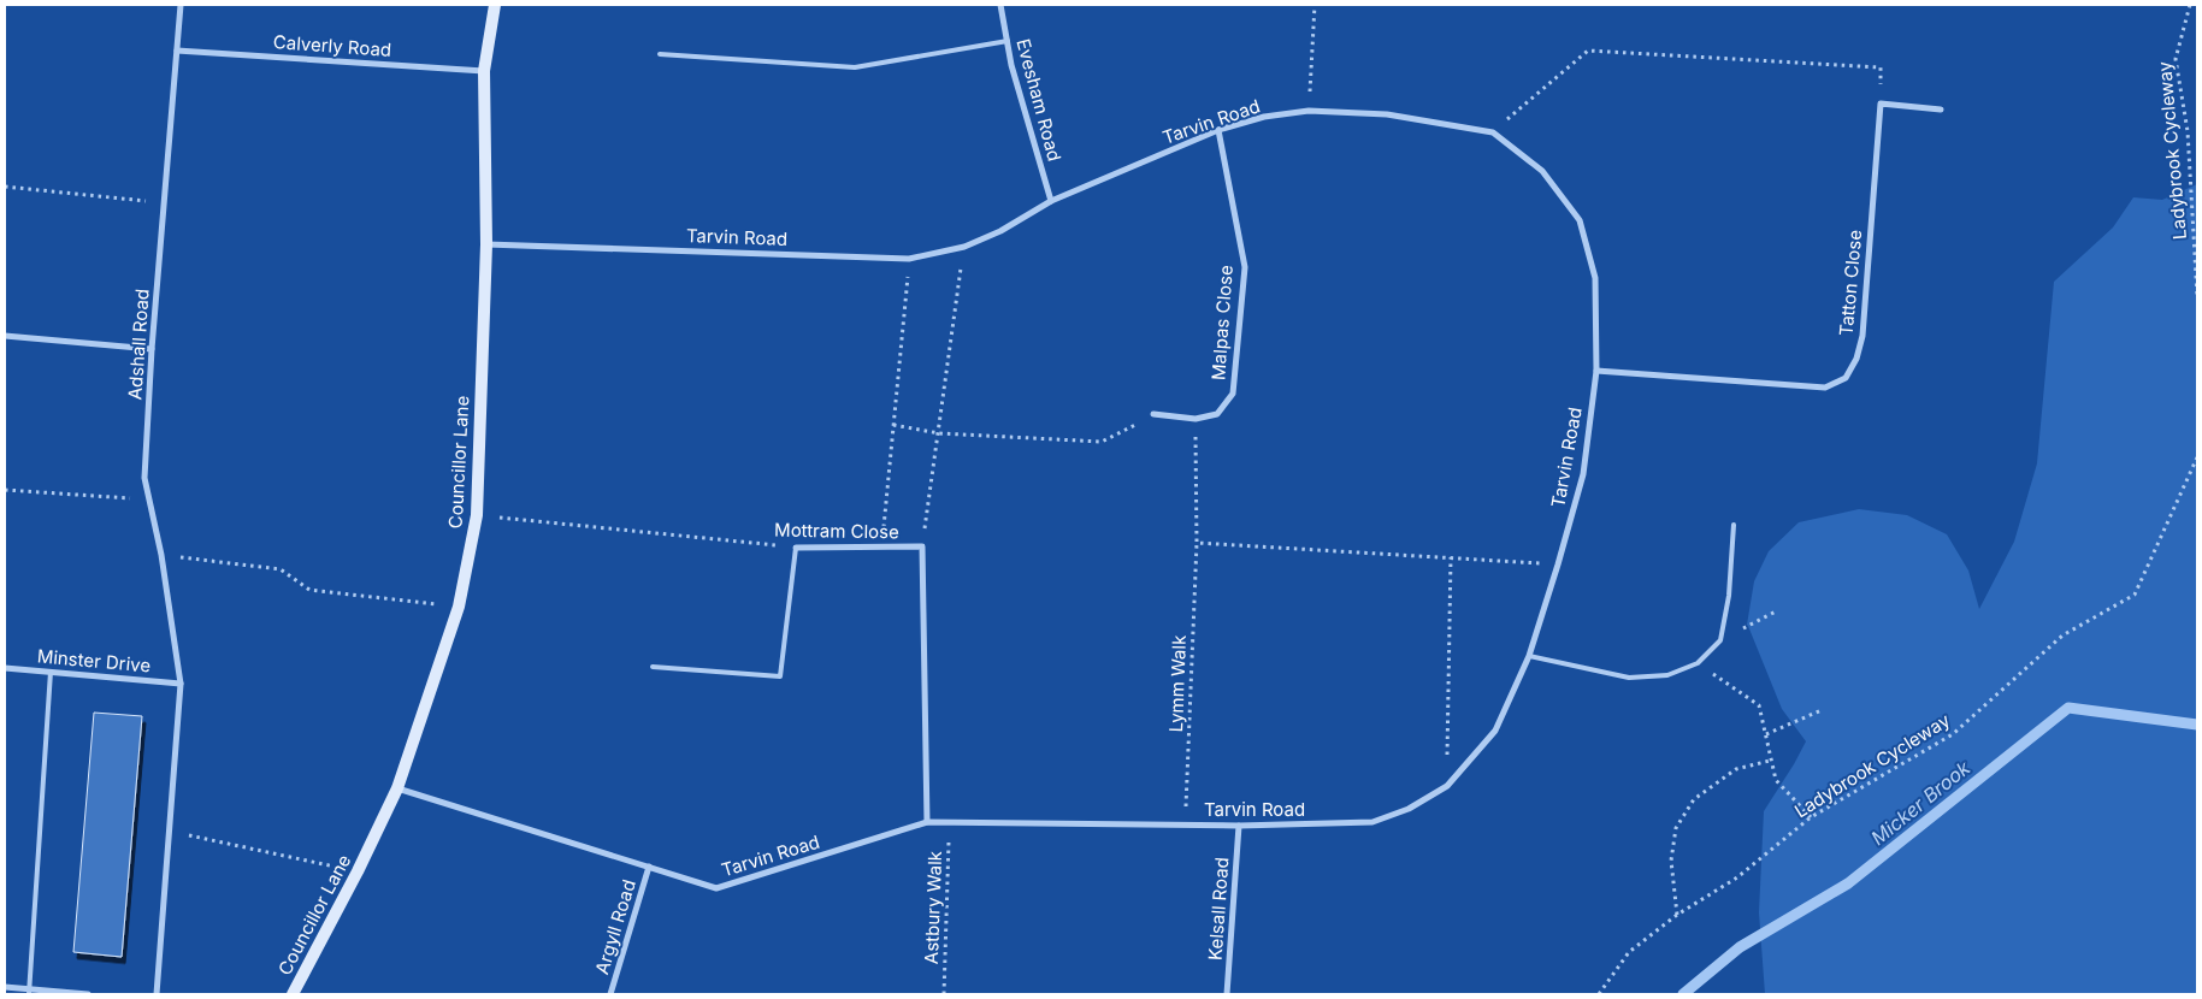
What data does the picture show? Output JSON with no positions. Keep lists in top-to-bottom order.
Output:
{
  "streets": {
    "street": [
      "Calverly Road",
      "Evesham Road",
      "Tarvin Road",
      "Tatton Close",
      "Malpas Close",
      "Adshall Road",
      "Councillor Lane",
      "Mottram Close",
      "Minster Drive",
      "Kelsall Road",
      "Argyll Road"
    ],
    "path": ["Ladybrook Cycleway", "Lymm Walk", "Astbury Walk"]
  },
  "crossings": [
    ["Calverly Road", "Adshall Road"],
    ["Calverly Road", "Councillor Lane"],
    ["Evesham Road", "Tarvin Road"],
    ["Tarvin Road", "Tatton Close"],
    ["Tarvin Road", "Malpas Close"],
    ["Tarvin Road", "Councillor Lane"],
    ["Tarvin Road", "Mottram Close"],
    ["Tarvin Road", "Lymm Walk"],
    ["Tarvin Road", "Astbury Walk"],
    ["Tarvin Road", "Kelsall Road"],
    ["Tarvin Road", "Argyll Road"],
    ["Malpas Close", "Lymm Walk"],
    ["Adshall Road", "Minster Drive"],
    ["Councillor Lane", "Mottram Close"]
  ],
  "water": ["Micker Brook"]
}
